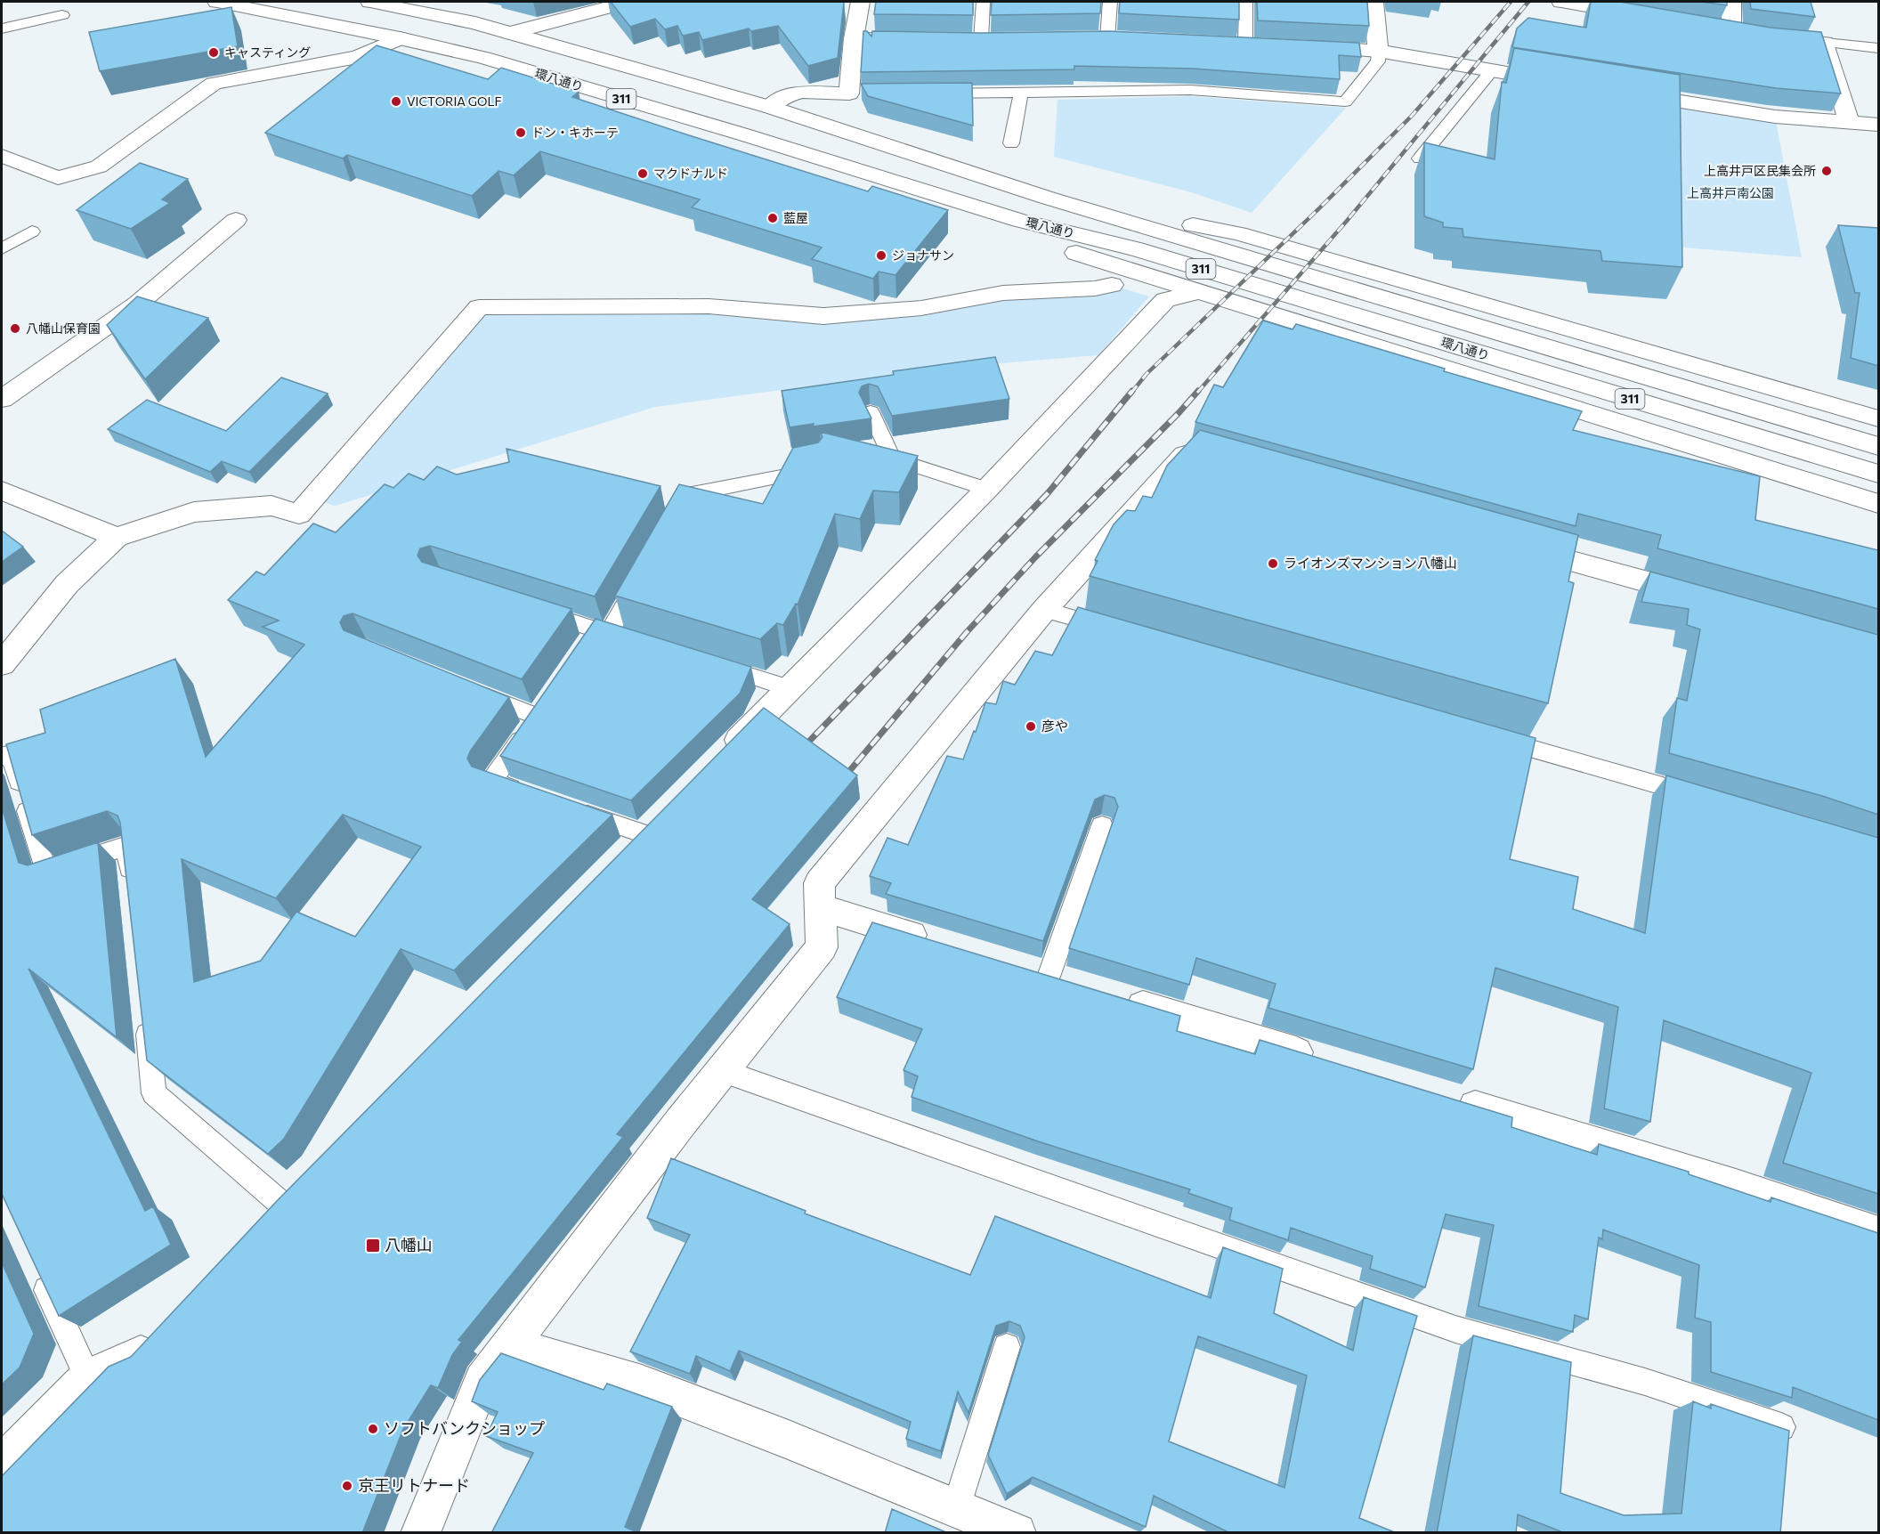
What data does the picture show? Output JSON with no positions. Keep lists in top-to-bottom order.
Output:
{
  "streets": {
    "street": ["環八通り", "311"]
  },
  "parks": ["上高井戸南公園"],
  "places": {
    "other": [
      "キャスティング",
      "VICTORIA GOLF",
      "ドン・キホーテ",
      "上高井戸区民集会所",
      "マクドナルド",
      "藍屋",
      "ジョナサン",
      "八幡山保育園",
      "ライオンズマンション八幡山",
      "彦や",
      "ソフトバンクショップ",
      "京王リトナード"
    ],
    "transit": ["八幡山"]
  }
}
